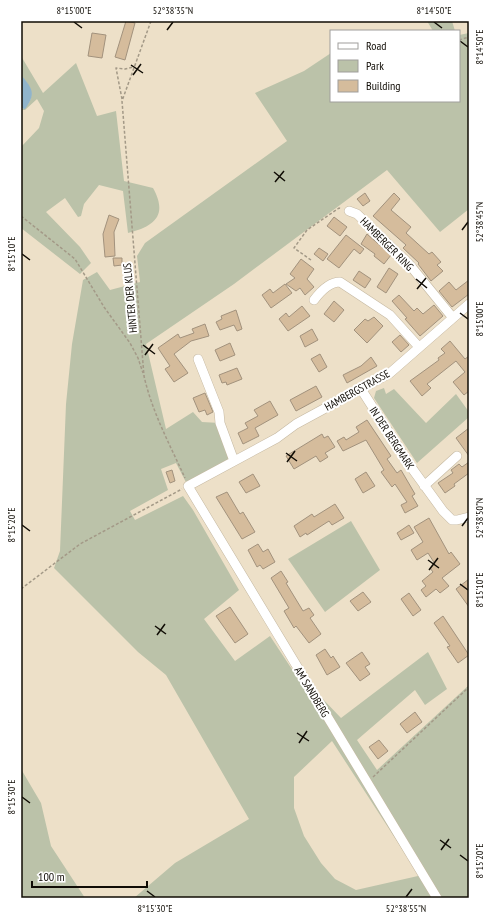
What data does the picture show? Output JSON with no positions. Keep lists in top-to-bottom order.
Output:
{
  "streets": {
    "street": [
      "HAMBERGER RING",
      "HAMBERGSTRASSE",
      "IN DER BERGMARK",
      "AM SANDBERG"
    ],
    "path": ["HINTER DER KLUS"]
  },
  "crossings": [
    ["HAMBERGER RING", "HAMBERGSTRASSE"],
    ["HINTER DER KLUS", "HAMBERGSTRASSE"],
    ["HINTER DER KLUS", "AM SANDBERG"],
    ["HAMBERGSTRASSE", "IN DER BERGMARK"],
    ["HAMBERGSTRASSE", "AM SANDBERG"]
  ],
  "legend": ["Road", "Park", "Building"],
  "scale_bar": "100 m",
  "coordinates": [
    "8°15'00\"E",
    "52°38'35\"N",
    "8°14'50\"E",
    "52°38'45\"N",
    "8°15'10\"E",
    "52°38'50\"N",
    "8°15'20\"E",
    "8°15'30\"E",
    "52°38'55\"N"
  ]
}
